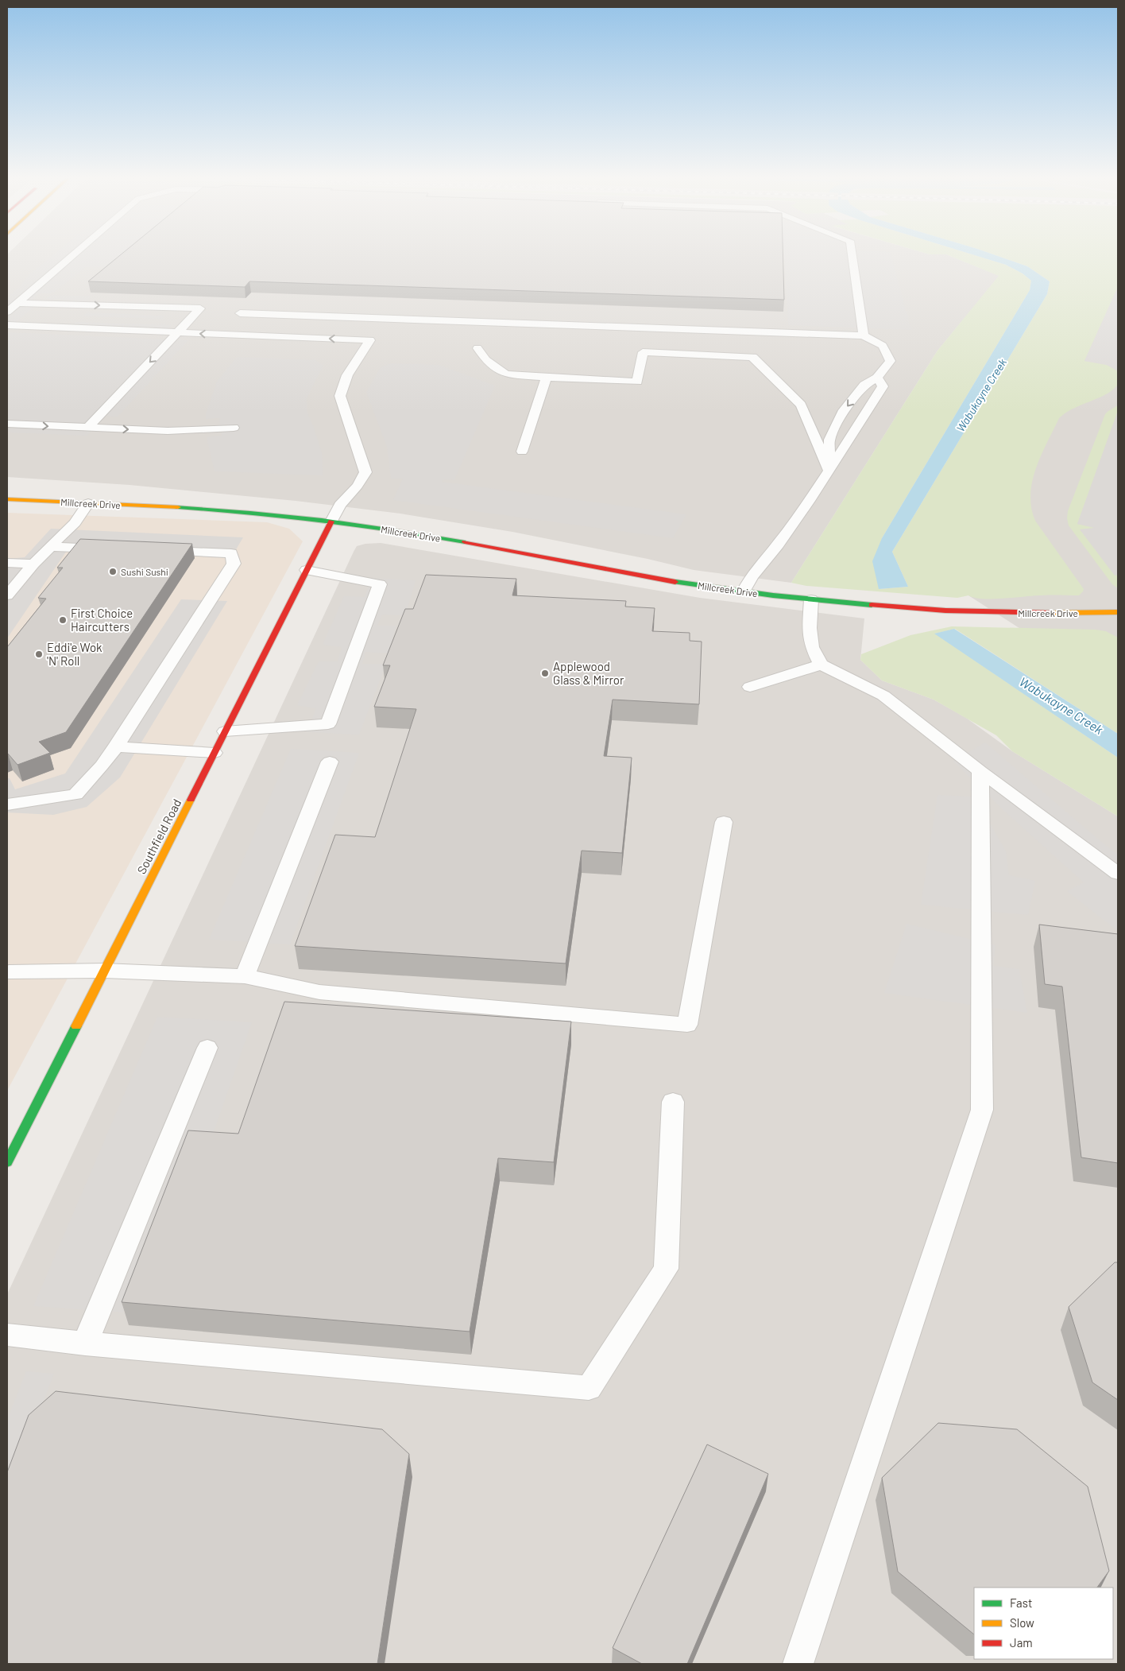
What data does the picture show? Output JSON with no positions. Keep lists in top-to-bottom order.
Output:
{
  "streets": {
    "street": ["Millcreek Drive", "Southfield Road"]
  },
  "crossings": [
    ["Millcreek Drive", "Southfield Road"]
  ],
  "water": ["Wabukayne Creek"],
  "places": [
    "Sushi Sushi",
    "First Choice Haircutters",
    "Eddi'e Wok 'N' Roll",
    "Applewood Glass & Mirror"
  ],
  "legend": ["Fast", "Slow", "Jam"]
}
